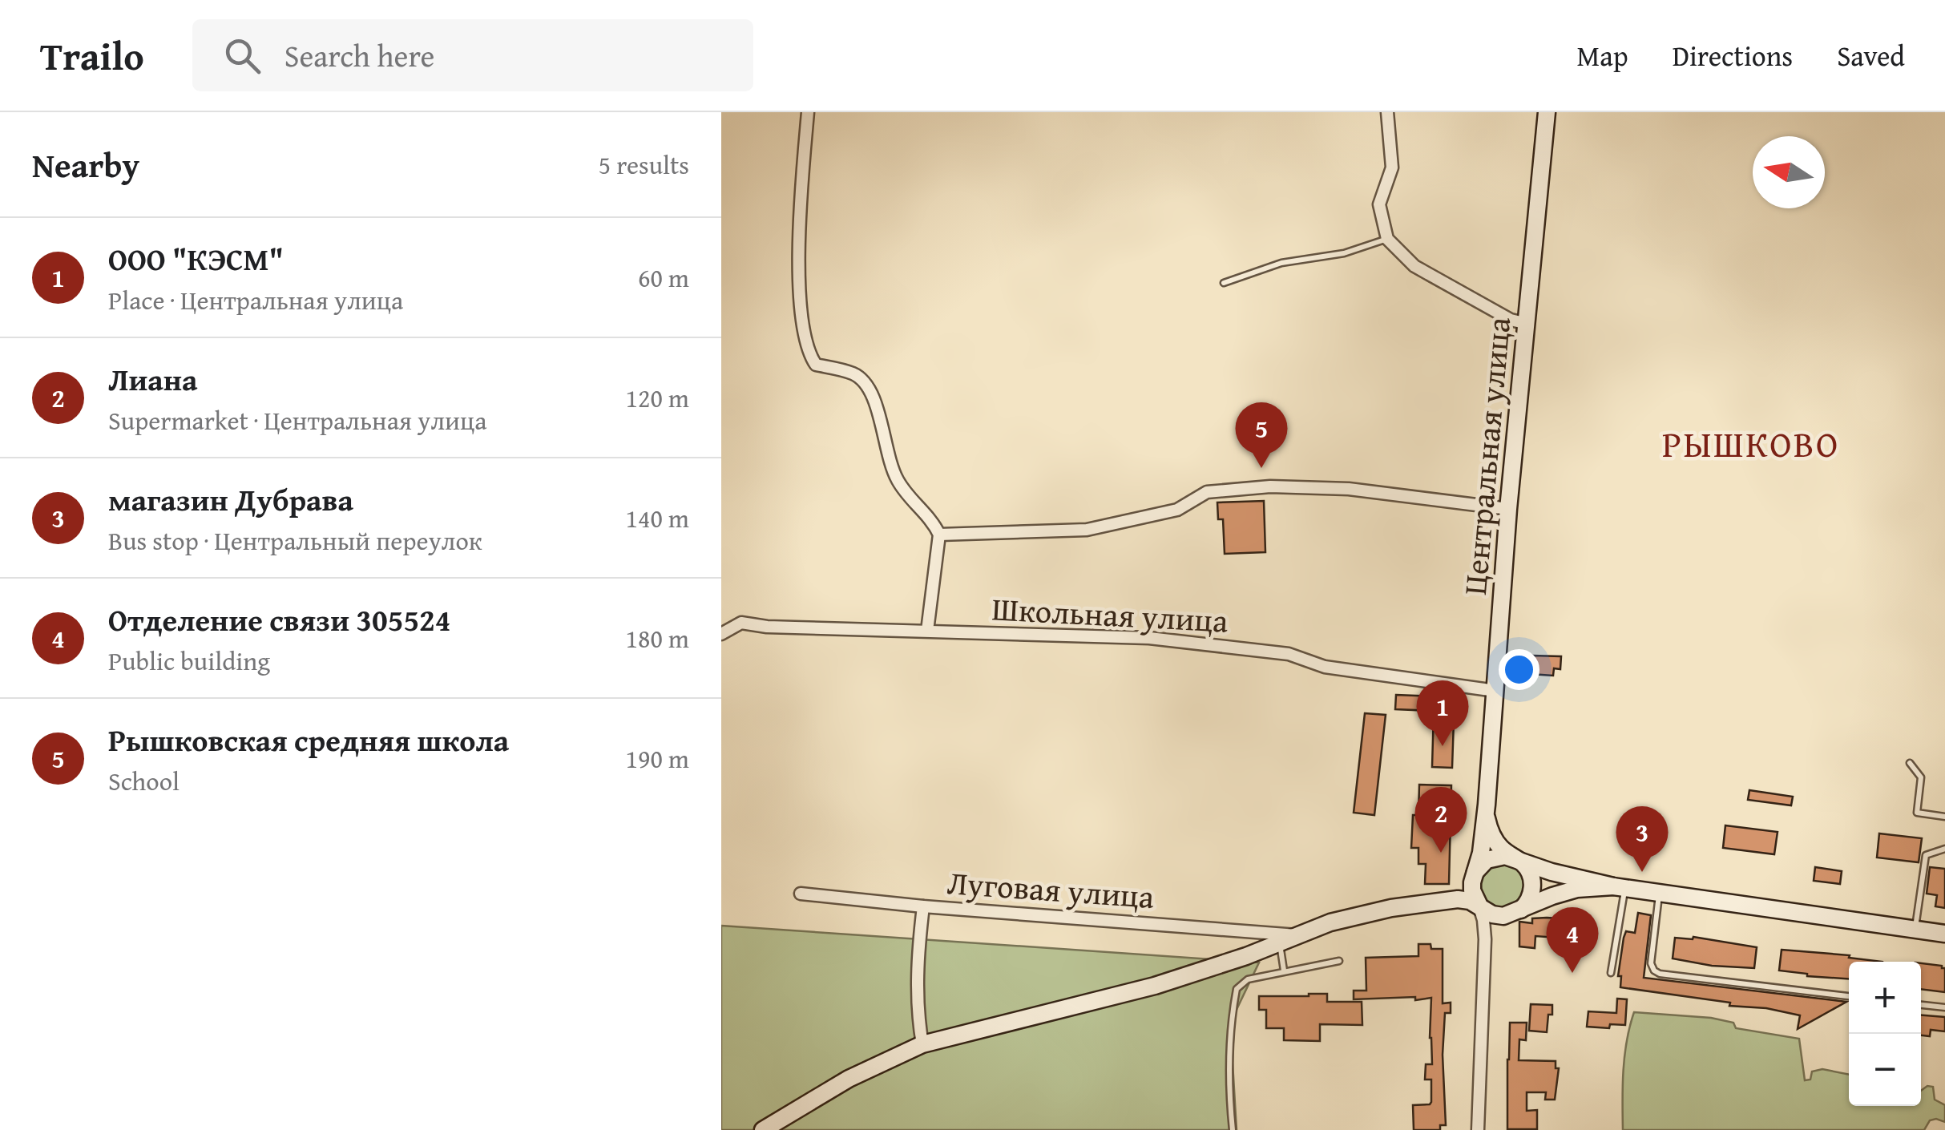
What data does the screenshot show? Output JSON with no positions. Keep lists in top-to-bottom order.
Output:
{
  "streets": {
    "main road": ["Центральная улица"],
    "street": ["Школьная улица", "Луговая улица"]
  },
  "crossings": [
    ["Центральная улица", "Школьная улица"]
  ],
  "districts": ["РЫШКОВО"],
  "north": "left",
  "page": {
    "header": "Trailo",
    "search": "Search here",
    "nav": ["Map", "Directions", "Saved"],
    "heading": ["Nearby", "5 results"],
    "list": [
      {
        "mark": "1",
        "name": "ООО \"КЭСМ\"",
        "note": "Place · Центральная улица",
        "value": "60 m"
      },
      {
        "mark": "2",
        "name": "Лиана",
        "note": "Supermarket · Центральная улица",
        "value": "120 m"
      },
      {
        "mark": "3",
        "name": "магазин Дубрава",
        "note": "Bus stop · Центральный переулок",
        "value": "140 m"
      },
      {
        "mark": "4",
        "name": "Отделение связи 305524",
        "note": "Public building",
        "value": "180 m"
      },
      {
        "mark": "5",
        "name": "Рышковская средняя школа",
        "note": "School",
        "value": "190 m"
      }
    ],
    "pins": [
      "5",
      "1",
      "2",
      "3",
      "4"
    ],
    "map_buttons": ["+", "−"]
  }
}
